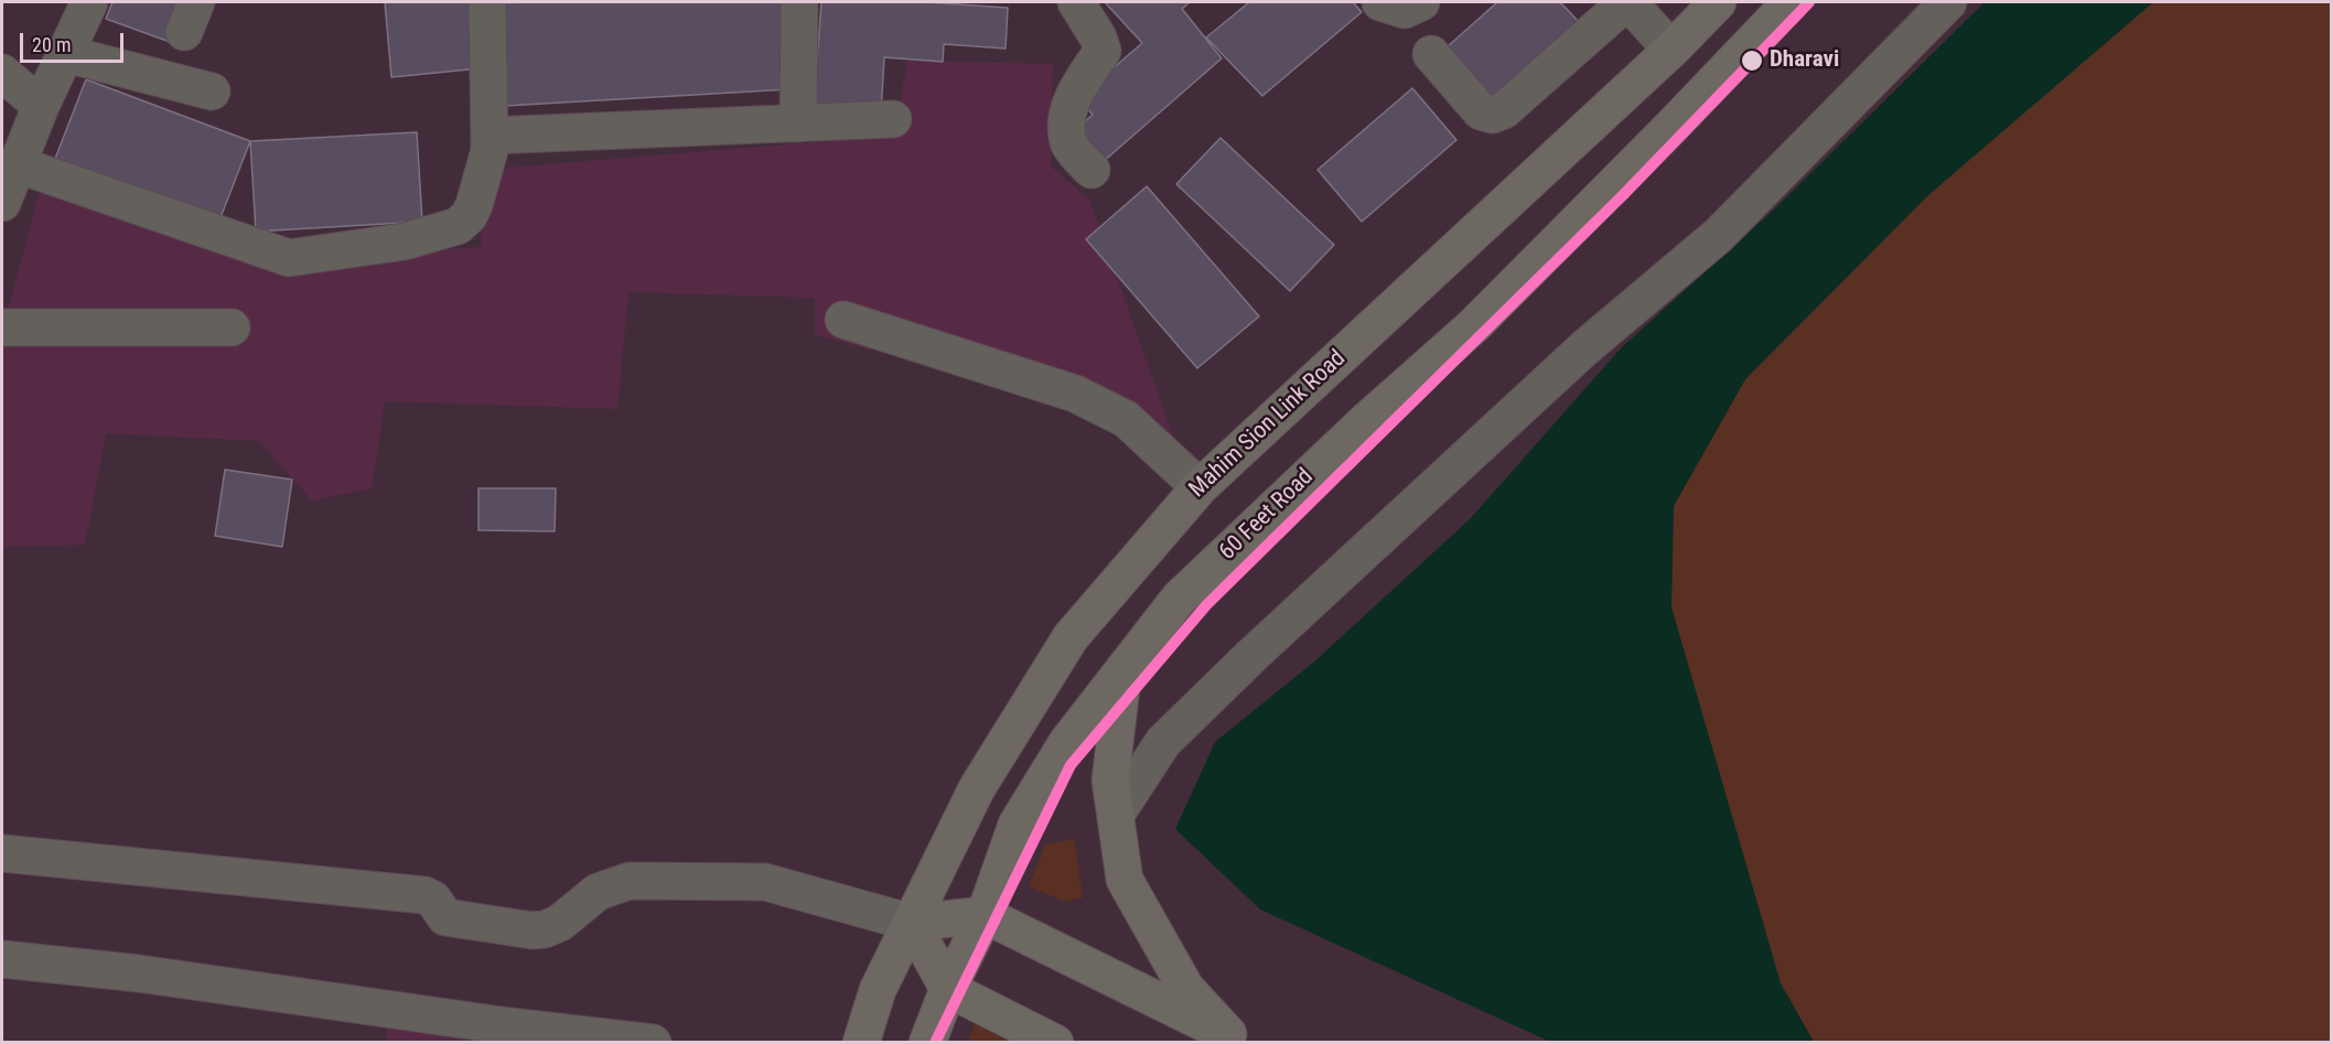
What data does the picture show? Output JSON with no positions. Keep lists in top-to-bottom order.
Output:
{
  "streets": {
    "main road": ["Mahim Sion Link Road", "60 Feet Road"]
  },
  "places": ["Dharavi"],
  "scale_bar": "20 m"
}
